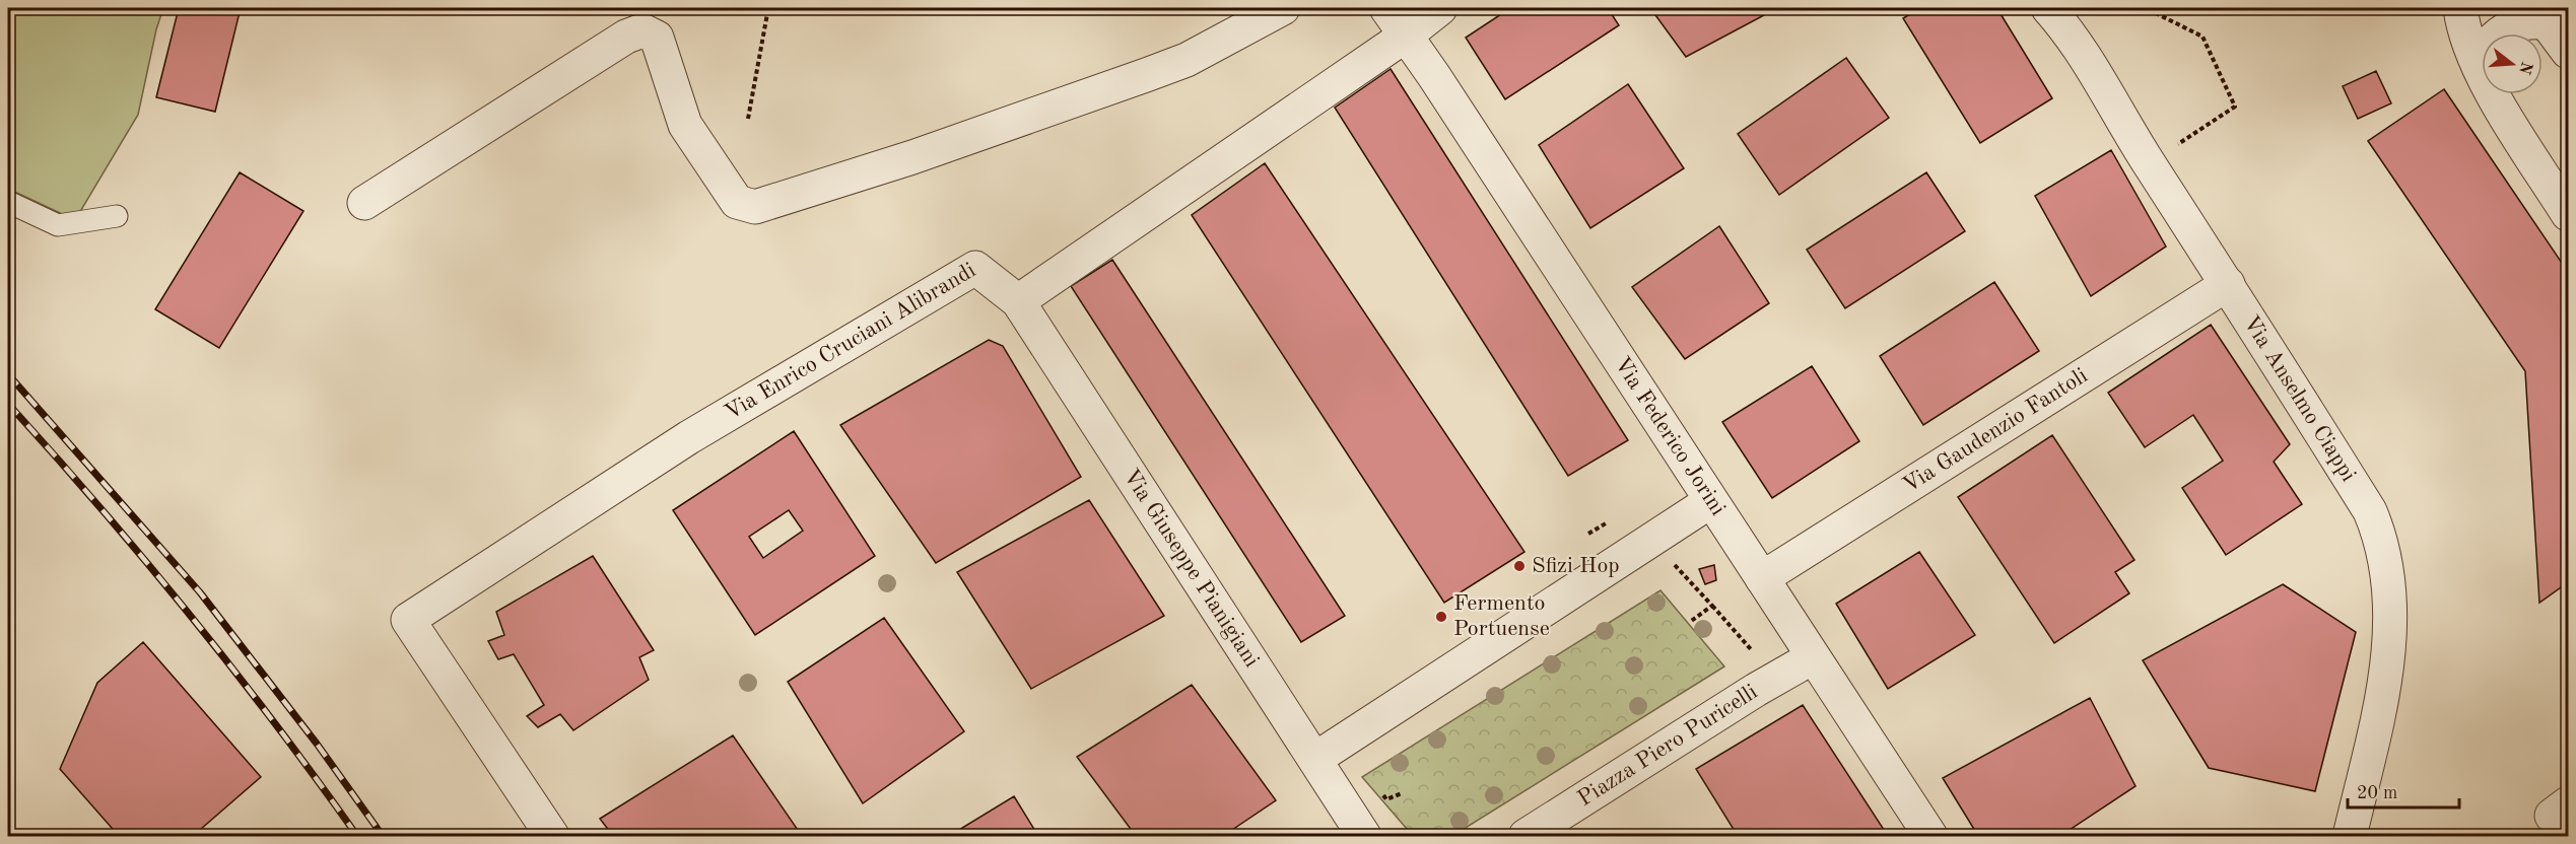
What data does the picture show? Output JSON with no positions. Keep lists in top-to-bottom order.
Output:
{
  "streets": {
    "street": [
      "Via Enrico Cruciani Alibrandi",
      "Via Anselmo Ciappi",
      "Via Gaudenzio Fantoli",
      "Via Federico Jorini",
      "Via Giuseppe Pianigiani",
      "Piazza Piero Puricelli"
    ]
  },
  "crossings": [
    ["Via Enrico Cruciani Alibrandi", "Via Giuseppe Pianigiani"],
    ["Via Anselmo Ciappi", "Via Gaudenzio Fantoli"],
    ["Via Gaudenzio Fantoli", "Via Federico Jorini"],
    ["Via Federico Jorini", "Piazza Piero Puricelli"]
  ],
  "places": ["Sfizi Hop", "Fermento Portuense"],
  "scale_bar": "20 m",
  "north": "right"
}
